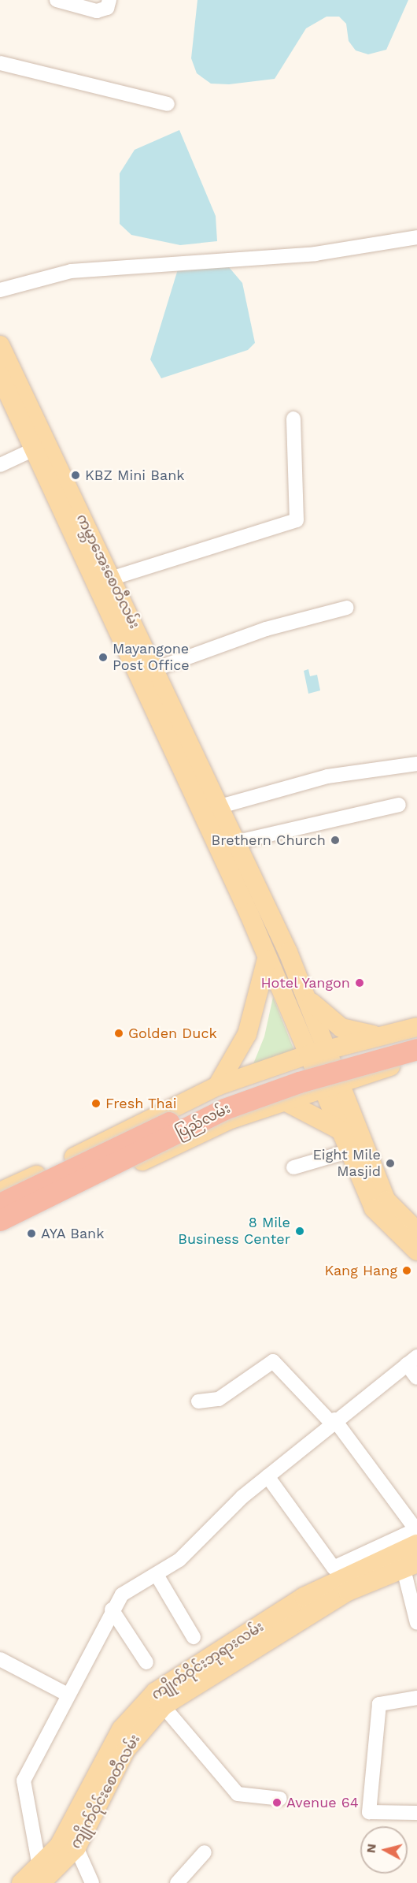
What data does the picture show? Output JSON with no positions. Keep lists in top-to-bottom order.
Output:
{
  "streets": {
    "highway": ["ပြည်လမ်း"],
    "main road": ["ကမ္ဘာအေးစေတီလမ်း", "ကျိုက်ဝိုင်းဘုရားလမ်း", "ကျိုက်ဝိုင်းစေတီလမ်း"]
  },
  "crossings": [
    ["ကမ္ဘာအေးစေတီလမ်း", "ပြည်လမ်း"],
    ["ကျိုက်ဝိုင်းဘုရားလမ်း", "ကျိုက်ဝိုင်းစေတီလမ်း"]
  ],
  "places": [
    "KBZ Mini Bank",
    "Mayangone Post Office",
    "Brethern Church",
    "Hotel Yangon",
    "Golden Duck",
    "Fresh Thai",
    "Eight Mile Masjid",
    "8 Mile Business Center",
    "AYA Bank",
    "Kang Hang",
    "Avenue 64"
  ],
  "north": "left"
}
